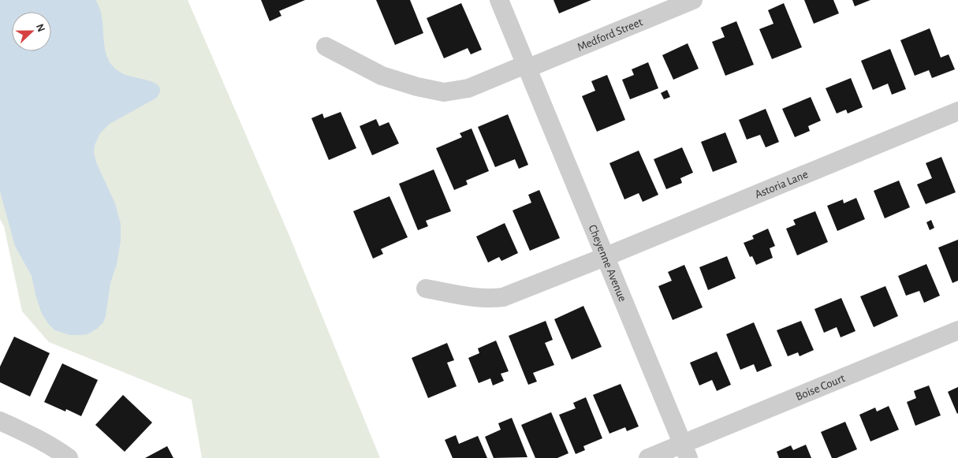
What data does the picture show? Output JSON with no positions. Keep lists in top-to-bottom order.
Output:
{
  "streets": {
    "street": [
      "Medford Street",
      "Astoria Lane",
      "Cheyenne Avenue",
      "Boise Court"
    ]
  },
  "crossings": [
    ["Medford Street", "Cheyenne Avenue"],
    ["Astoria Lane", "Cheyenne Avenue"],
    ["Cheyenne Avenue", "Boise Court"]
  ],
  "north": "right"
}
